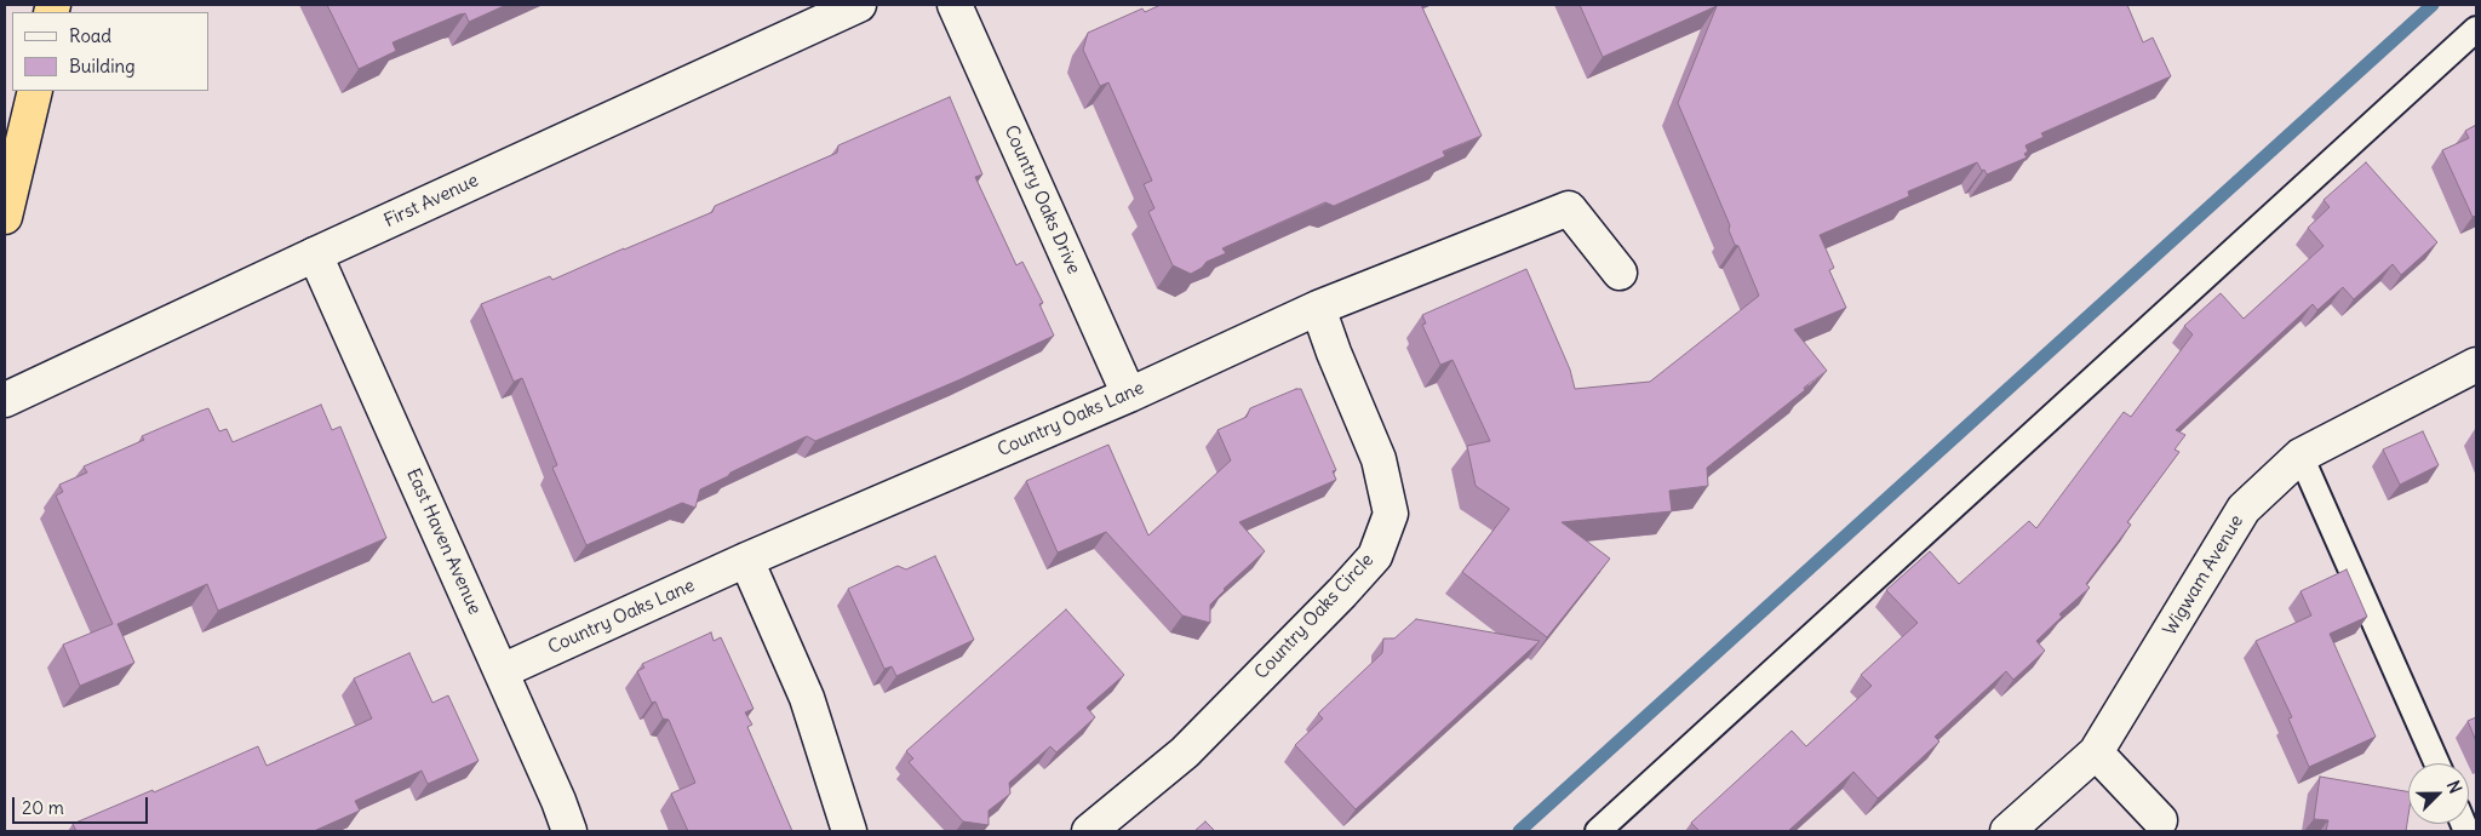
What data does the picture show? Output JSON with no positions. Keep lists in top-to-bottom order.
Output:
{
  "streets": {
    "street": [
      "Country Oaks Drive",
      "First Avenue",
      "Country Oaks Lane",
      "East Haven Avenue",
      "Wigwam Avenue",
      "Country Oaks Circle"
    ]
  },
  "crossings": [
    ["Country Oaks Drive", "Country Oaks Lane"],
    ["First Avenue", "East Haven Avenue"],
    ["Country Oaks Lane", "East Haven Avenue"],
    ["Country Oaks Lane", "Country Oaks Circle"]
  ],
  "legend": ["Road", "Building"],
  "scale_bar": "20 m",
  "north": "top right"
}
